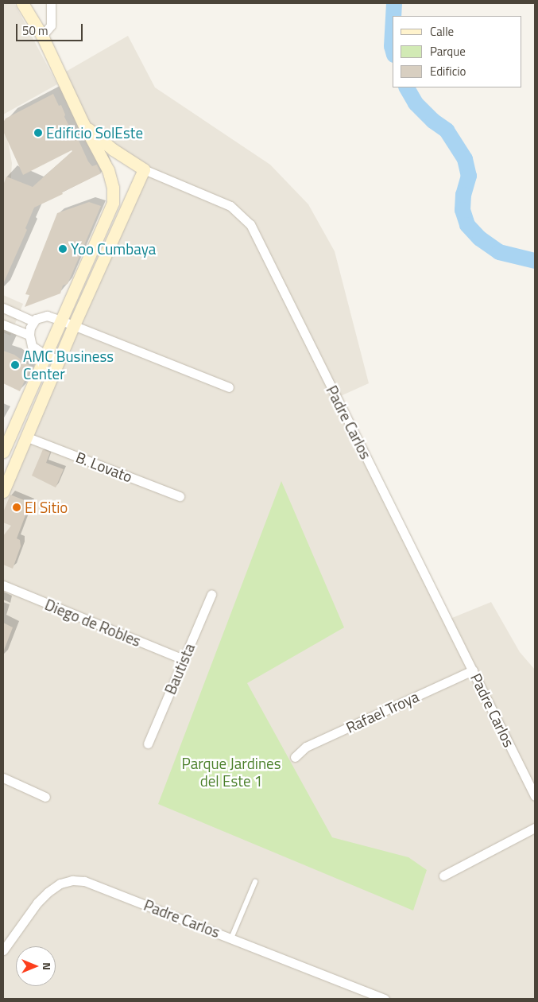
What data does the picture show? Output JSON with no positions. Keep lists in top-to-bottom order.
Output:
{
  "streets": {
    "street": [
      "Padre Carlos",
      "B. Lovato",
      "Diego de Robles",
      "Bautista",
      "Rafael Troya"
    ]
  },
  "crossings": [
    ["Padre Carlos", "Rafael Troya"],
    ["Diego de Robles", "Bautista"]
  ],
  "parks": ["Parque Jardines del Este 1"],
  "places": [
    "Edificio SolEste",
    "Yoo Cumbaya",
    "AMC Business Center",
    "El Sitio"
  ],
  "legend": ["Calle", "Parque", "Edificio"],
  "scale_bar": "50 m",
  "north": "right"
}
